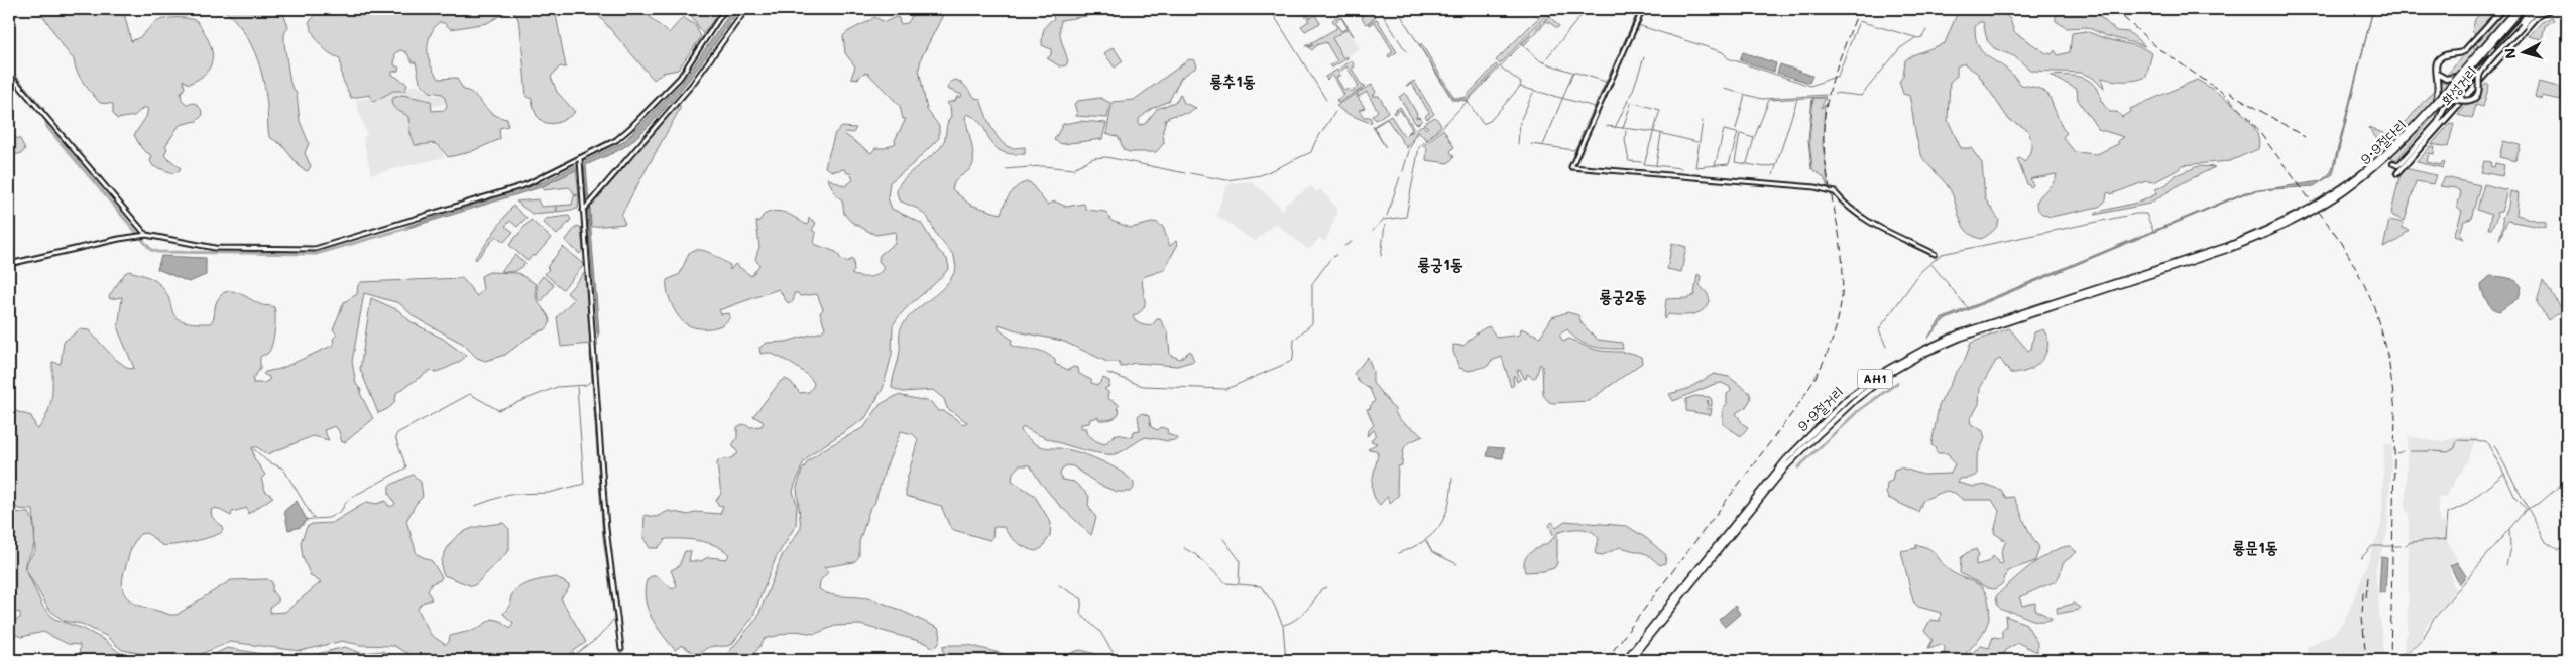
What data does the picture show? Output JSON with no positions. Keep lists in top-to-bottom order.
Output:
{
  "streets": {
    "highway": ["9·9절다리", "AH1", "9·9절거리"],
    "main road": ["화성거리"]
  },
  "crossings": [
    ["9·9절다리", "9·9절거리"]
  ],
  "districts": [
    "룡추1동",
    "룡궁1동",
    "룡궁2동",
    "룡문1동"
  ],
  "north": "left"
}
